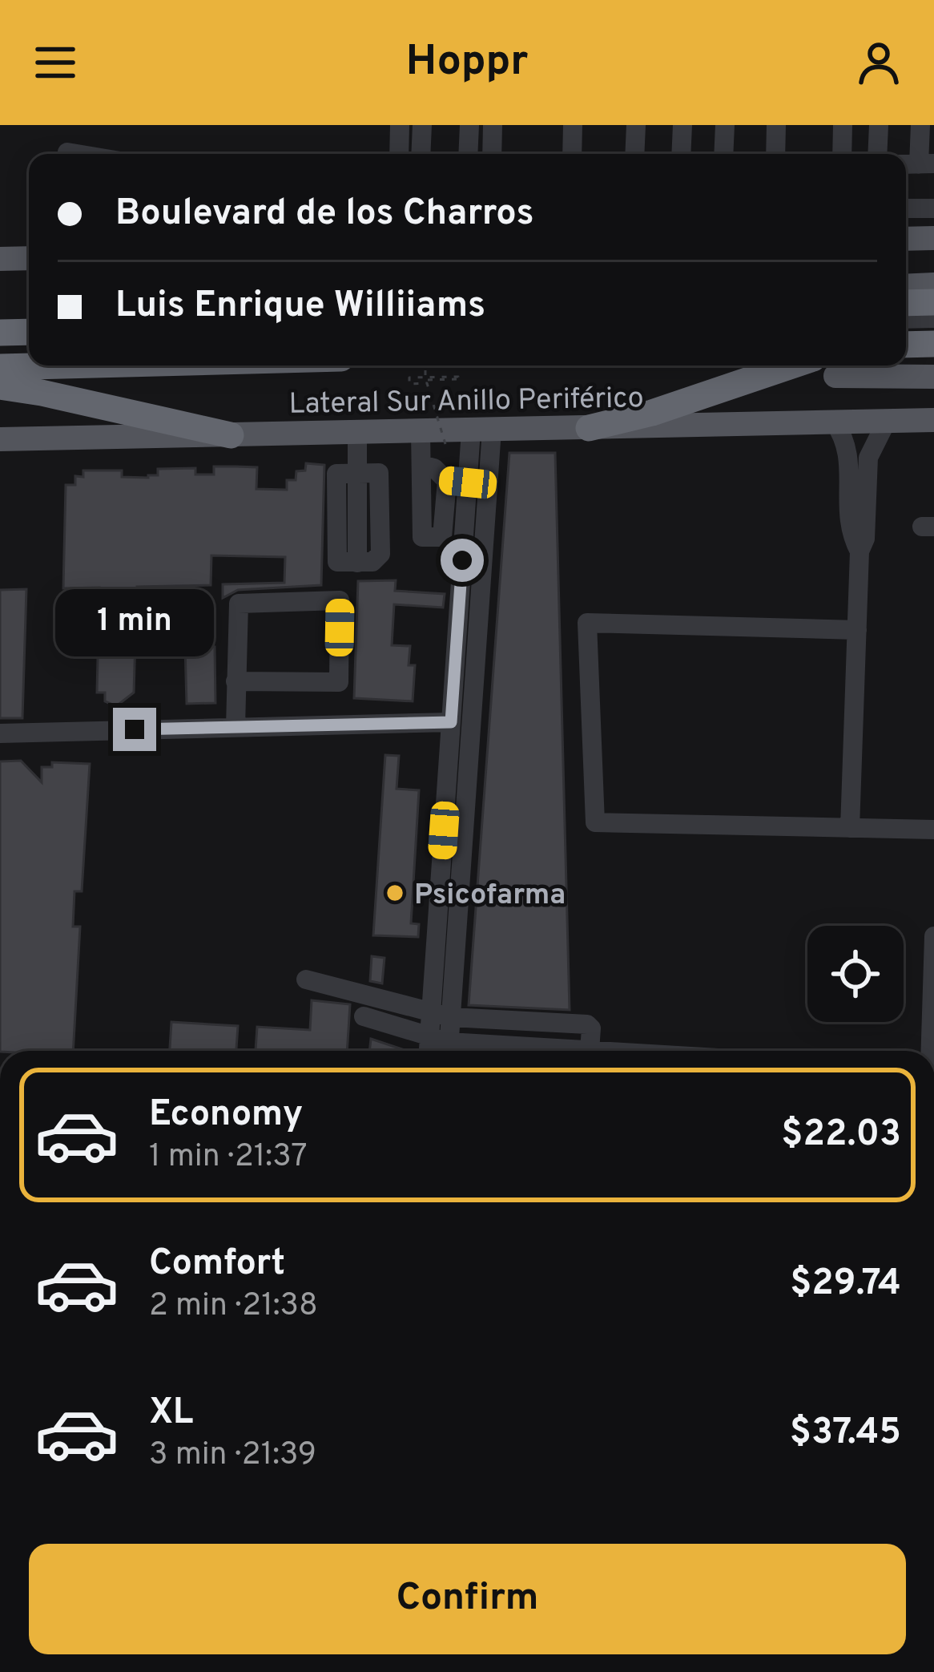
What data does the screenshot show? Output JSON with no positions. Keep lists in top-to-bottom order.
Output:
{
  "streets": {
    "main road": ["Lateral Sur Anillo Periférico"]
  },
  "places": ["Psicofarma"],
  "page": {
    "header": "Hoppr",
    "banner": ["Boulevard de los Charros", "Luis Enrique Williiams"],
    "bubble": "1 min",
    "list": [
      {
        "name": "Economy",
        "note": "1 min · 21:37",
        "value": "$22.03"
      },
      {
        "name": "Comfort",
        "note": "2 min · 21:38",
        "value": "$29.74"
      },
      {
        "name": "XL",
        "note": "3 min · 21:39",
        "value": "$37.45"
      }
    ],
    "buttons": "Confirm"
  }
}
